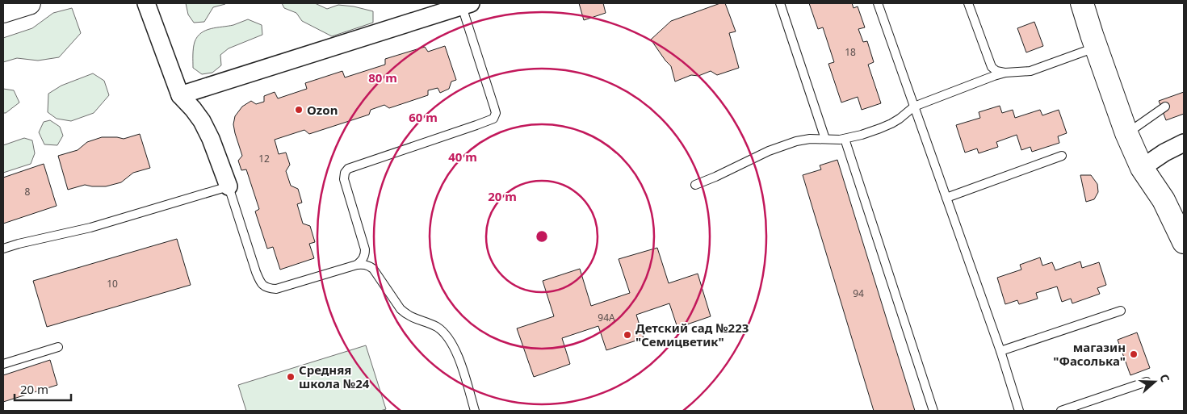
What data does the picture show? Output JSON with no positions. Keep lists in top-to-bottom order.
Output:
{
  "places": [
    "Ozon",
    "Детский сад №223 \"Семицветик\"",
    "магазин \"Фасолька\"",
    "Средняя школа №24"
  ],
  "house_numbers": [
    "18",
    "12",
    "8",
    "10",
    "94",
    "94А"
  ],
  "scale_bar": "20 m",
  "north": "right",
  "rings": [
    "80 m",
    "60 m",
    "40 m",
    "20 m"
  ]
}
